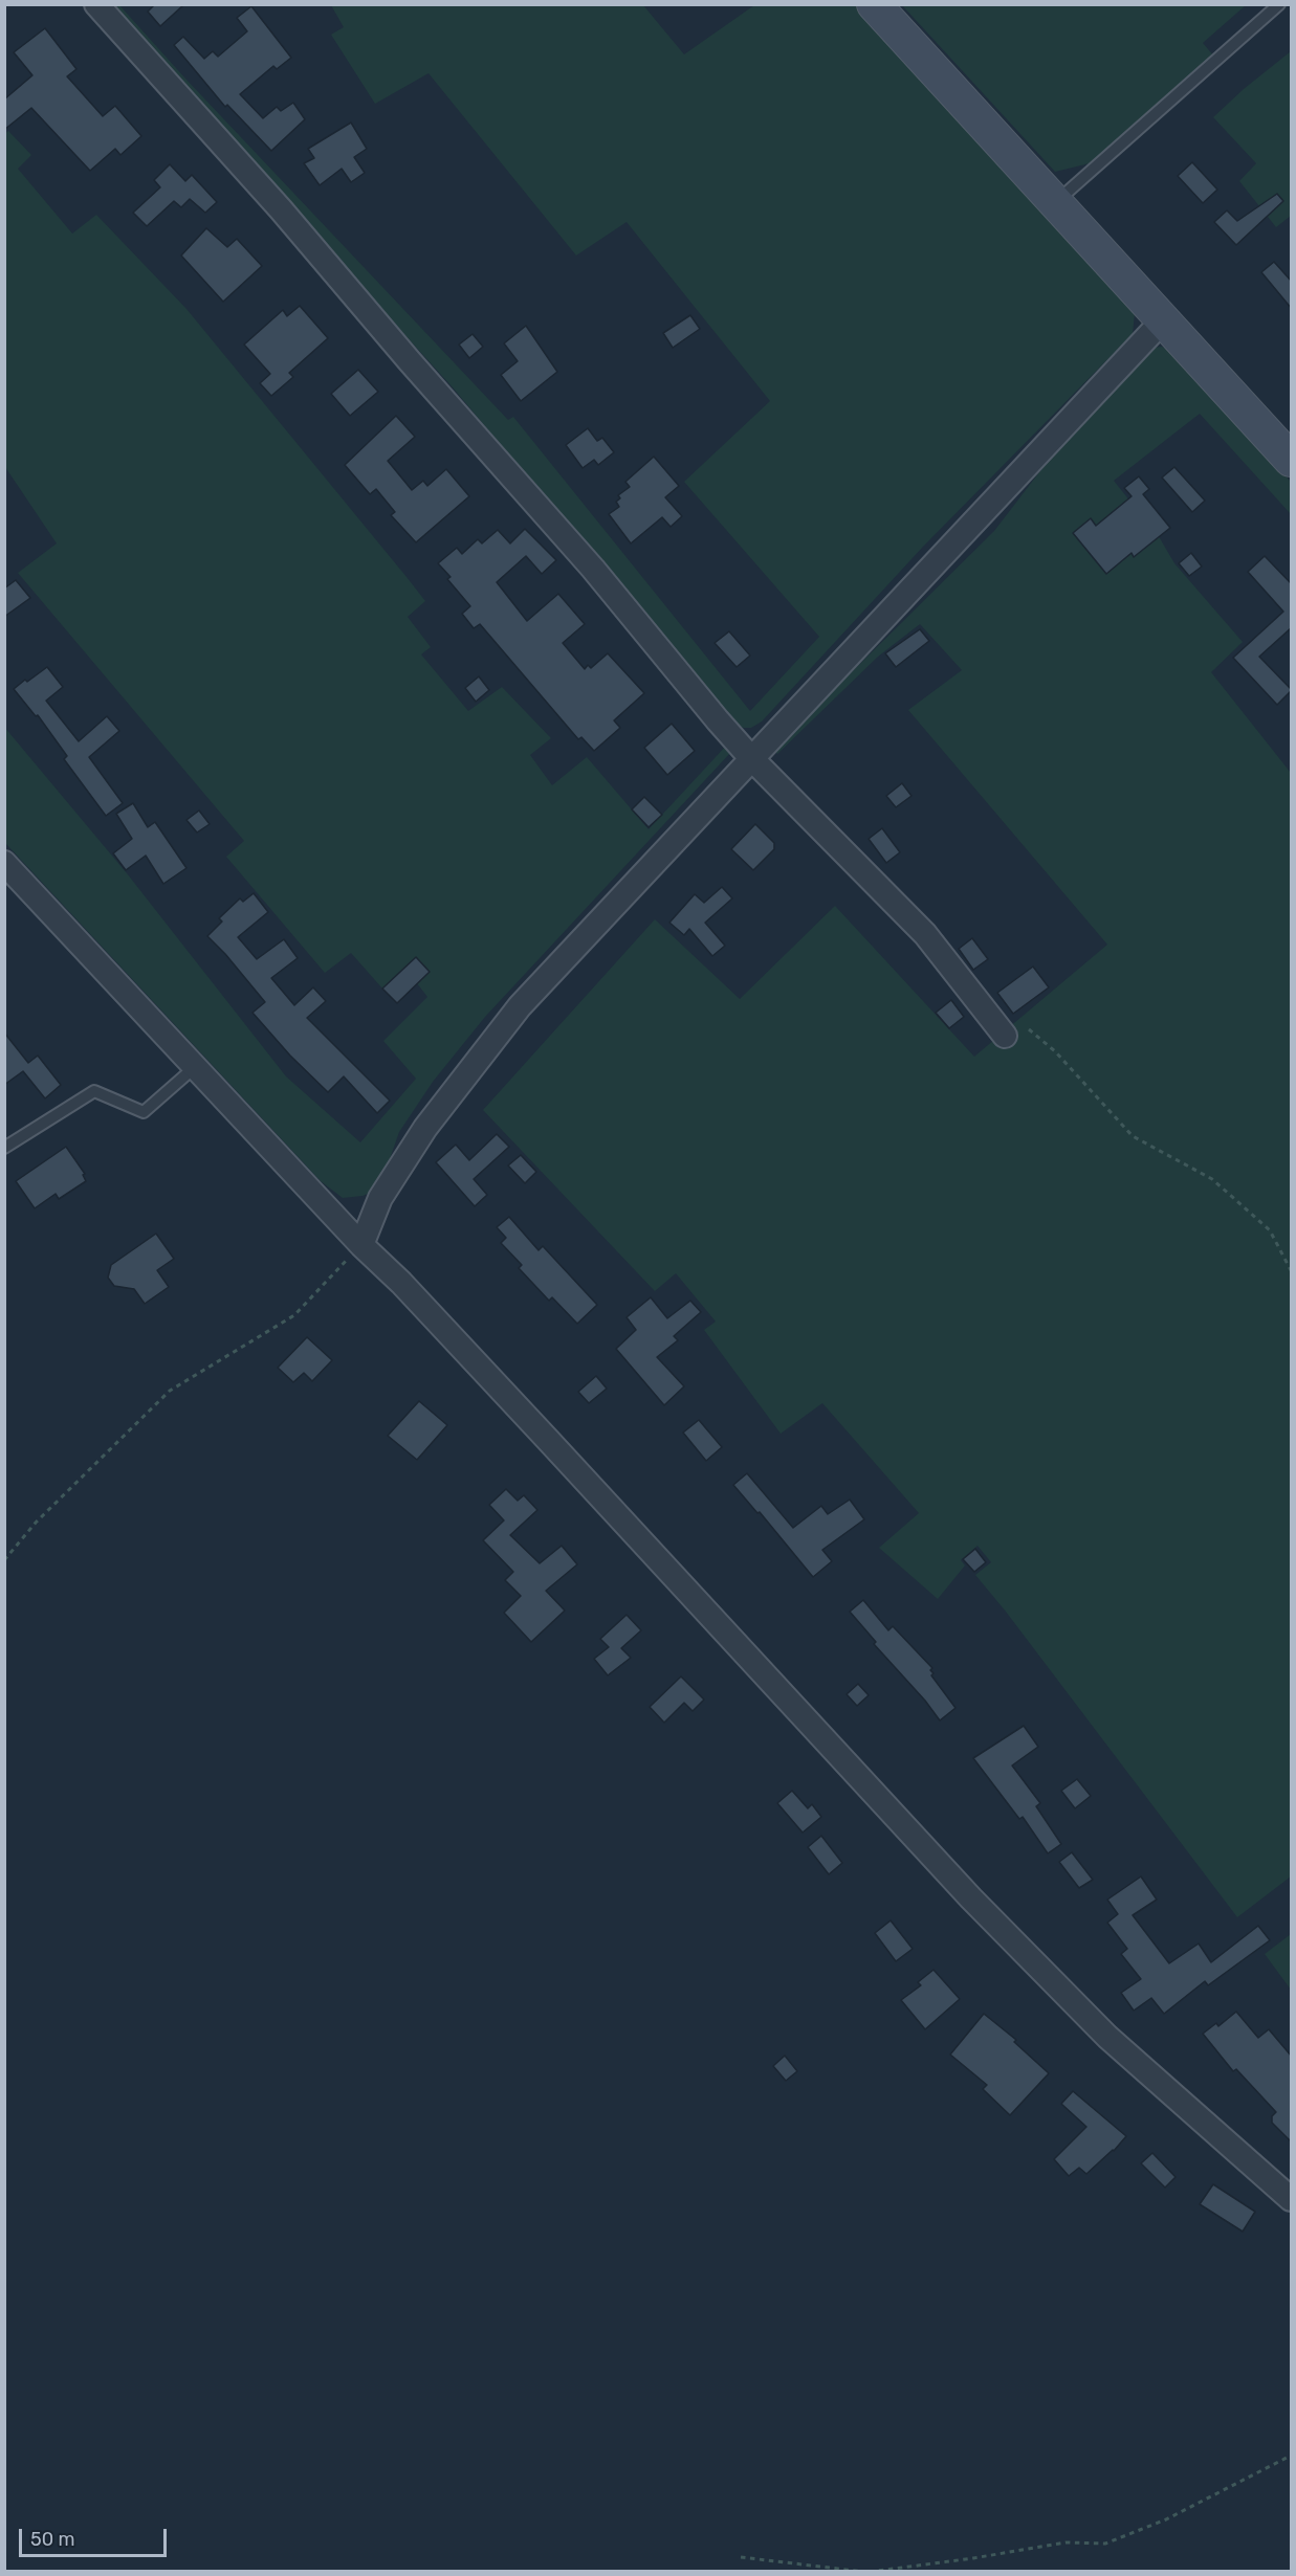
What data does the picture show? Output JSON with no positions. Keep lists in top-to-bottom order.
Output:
{
  "scale_bar": "50 m"
}
